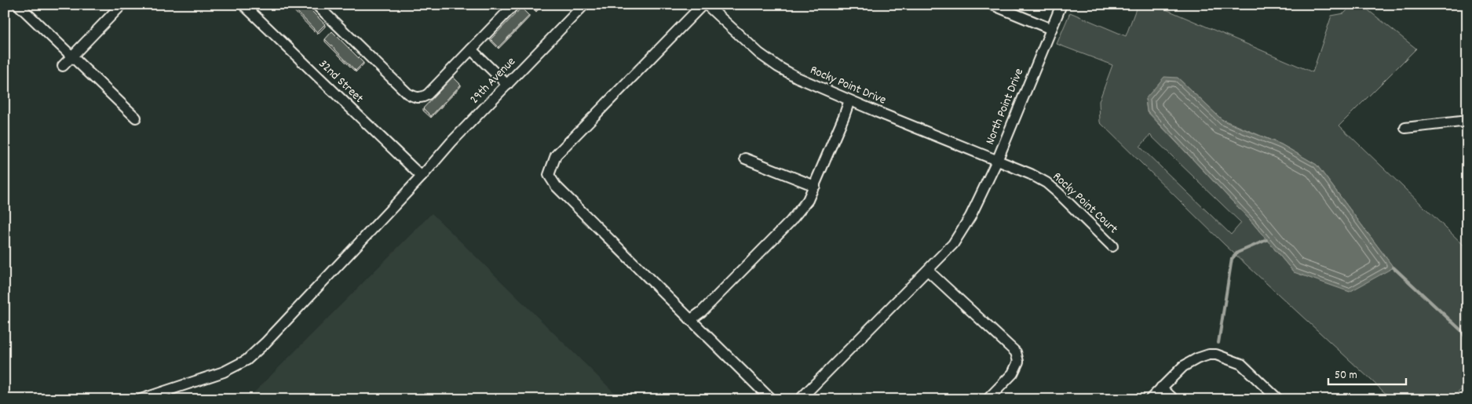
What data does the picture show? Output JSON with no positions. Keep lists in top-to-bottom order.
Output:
{
  "streets": {
    "street": [
      "29th Avenue",
      "32nd Street",
      "Rocky Point Drive",
      "North Point Drive",
      "Rocky Point Court"
    ]
  },
  "crossings": [
    ["29th Avenue", "32nd Street"],
    ["Rocky Point Drive", "North Point Drive"],
    ["Rocky Point Drive", "Rocky Point Court"],
    ["North Point Drive", "Rocky Point Court"]
  ],
  "scale_bar": "50 m"
}
